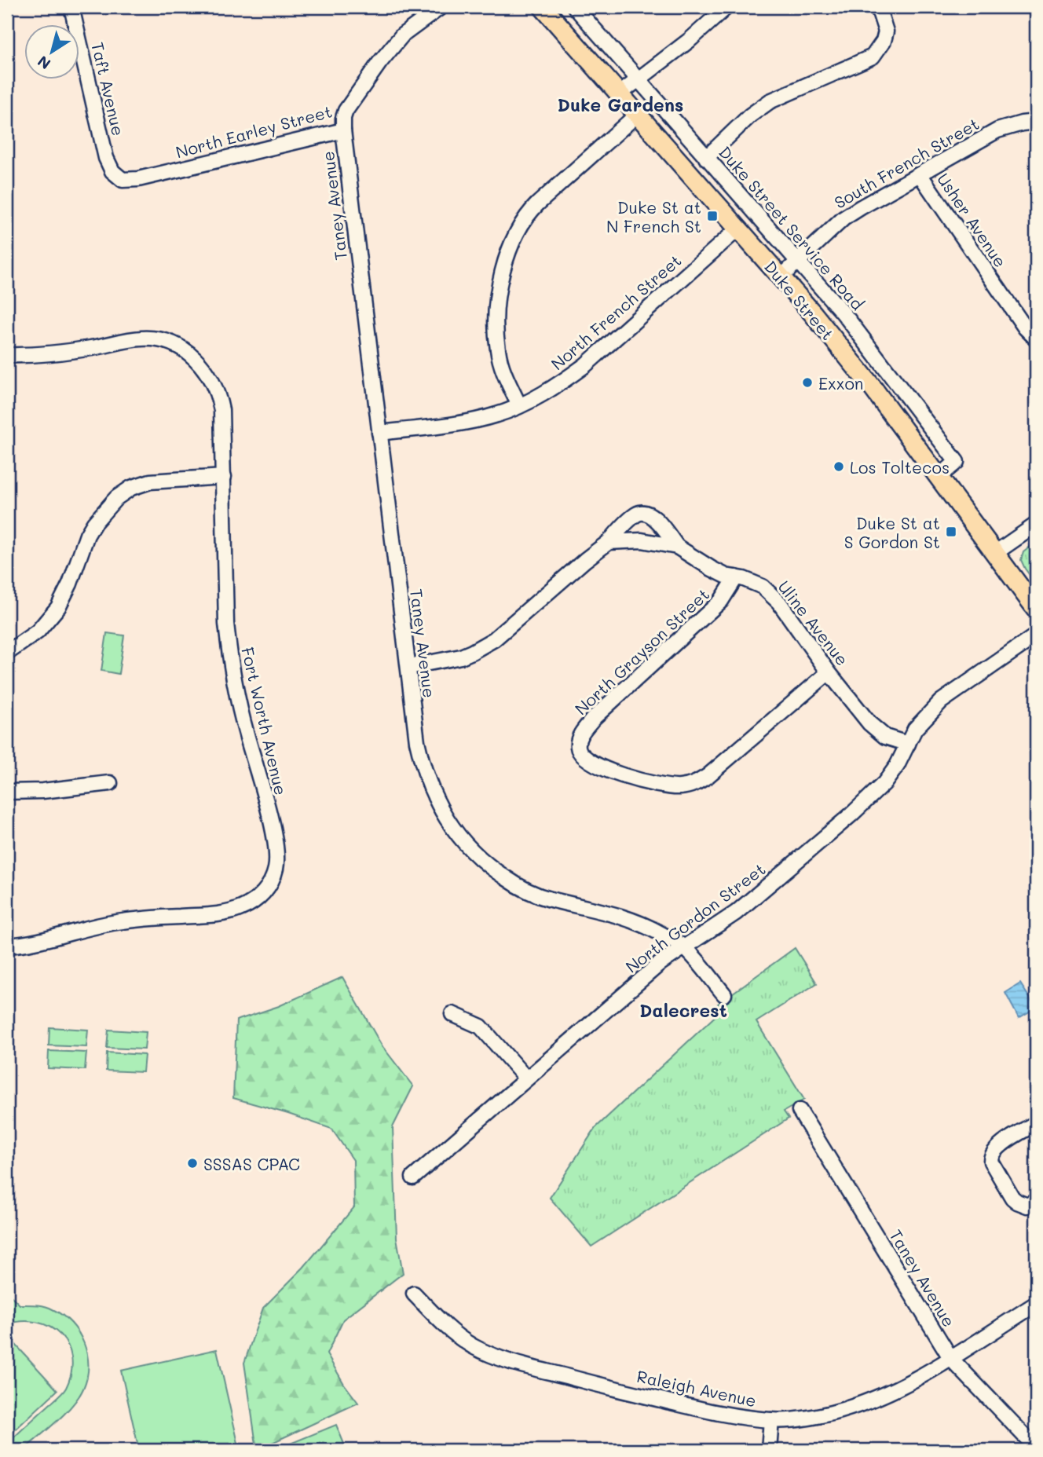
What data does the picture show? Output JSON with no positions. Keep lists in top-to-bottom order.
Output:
{
  "streets": {
    "main road": ["Duke Street"],
    "street": [
      "Taft Avenue",
      "North Earley Street",
      "South French Street",
      "Taney Avenue",
      "Usher Avenue",
      "Duke Street Service Road",
      "North French Street",
      "Uline Avenue",
      "North Grayson Street",
      "Fort Worth Avenue",
      "North Gordon Street",
      "Raleigh Avenue"
    ]
  },
  "crossings": [
    ["Taft Avenue", "North Earley Street"],
    ["North Earley Street", "Taney Avenue"],
    ["South French Street", "Usher Avenue"],
    ["South French Street", "Duke Street Service Road"],
    ["South French Street", "Duke Street"],
    ["Taney Avenue", "North French Street"],
    ["Taney Avenue", "North Gordon Street"],
    ["Taney Avenue", "Raleigh Avenue"],
    ["Duke Street Service Road", "Duke Street"],
    ["Duke Street", "North French Street"],
    ["Uline Avenue", "North Grayson Street"],
    ["Uline Avenue", "North Gordon Street"]
  ],
  "districts": ["Duke Gardens", "Dalecrest"],
  "places": {
    "transit": ["Duke St at N French St", "Duke St at S Gordon St"],
    "other": ["Exxon", "Los Toltecos", "SSSAS CPAC"]
  },
  "north": "bottom left"
}
